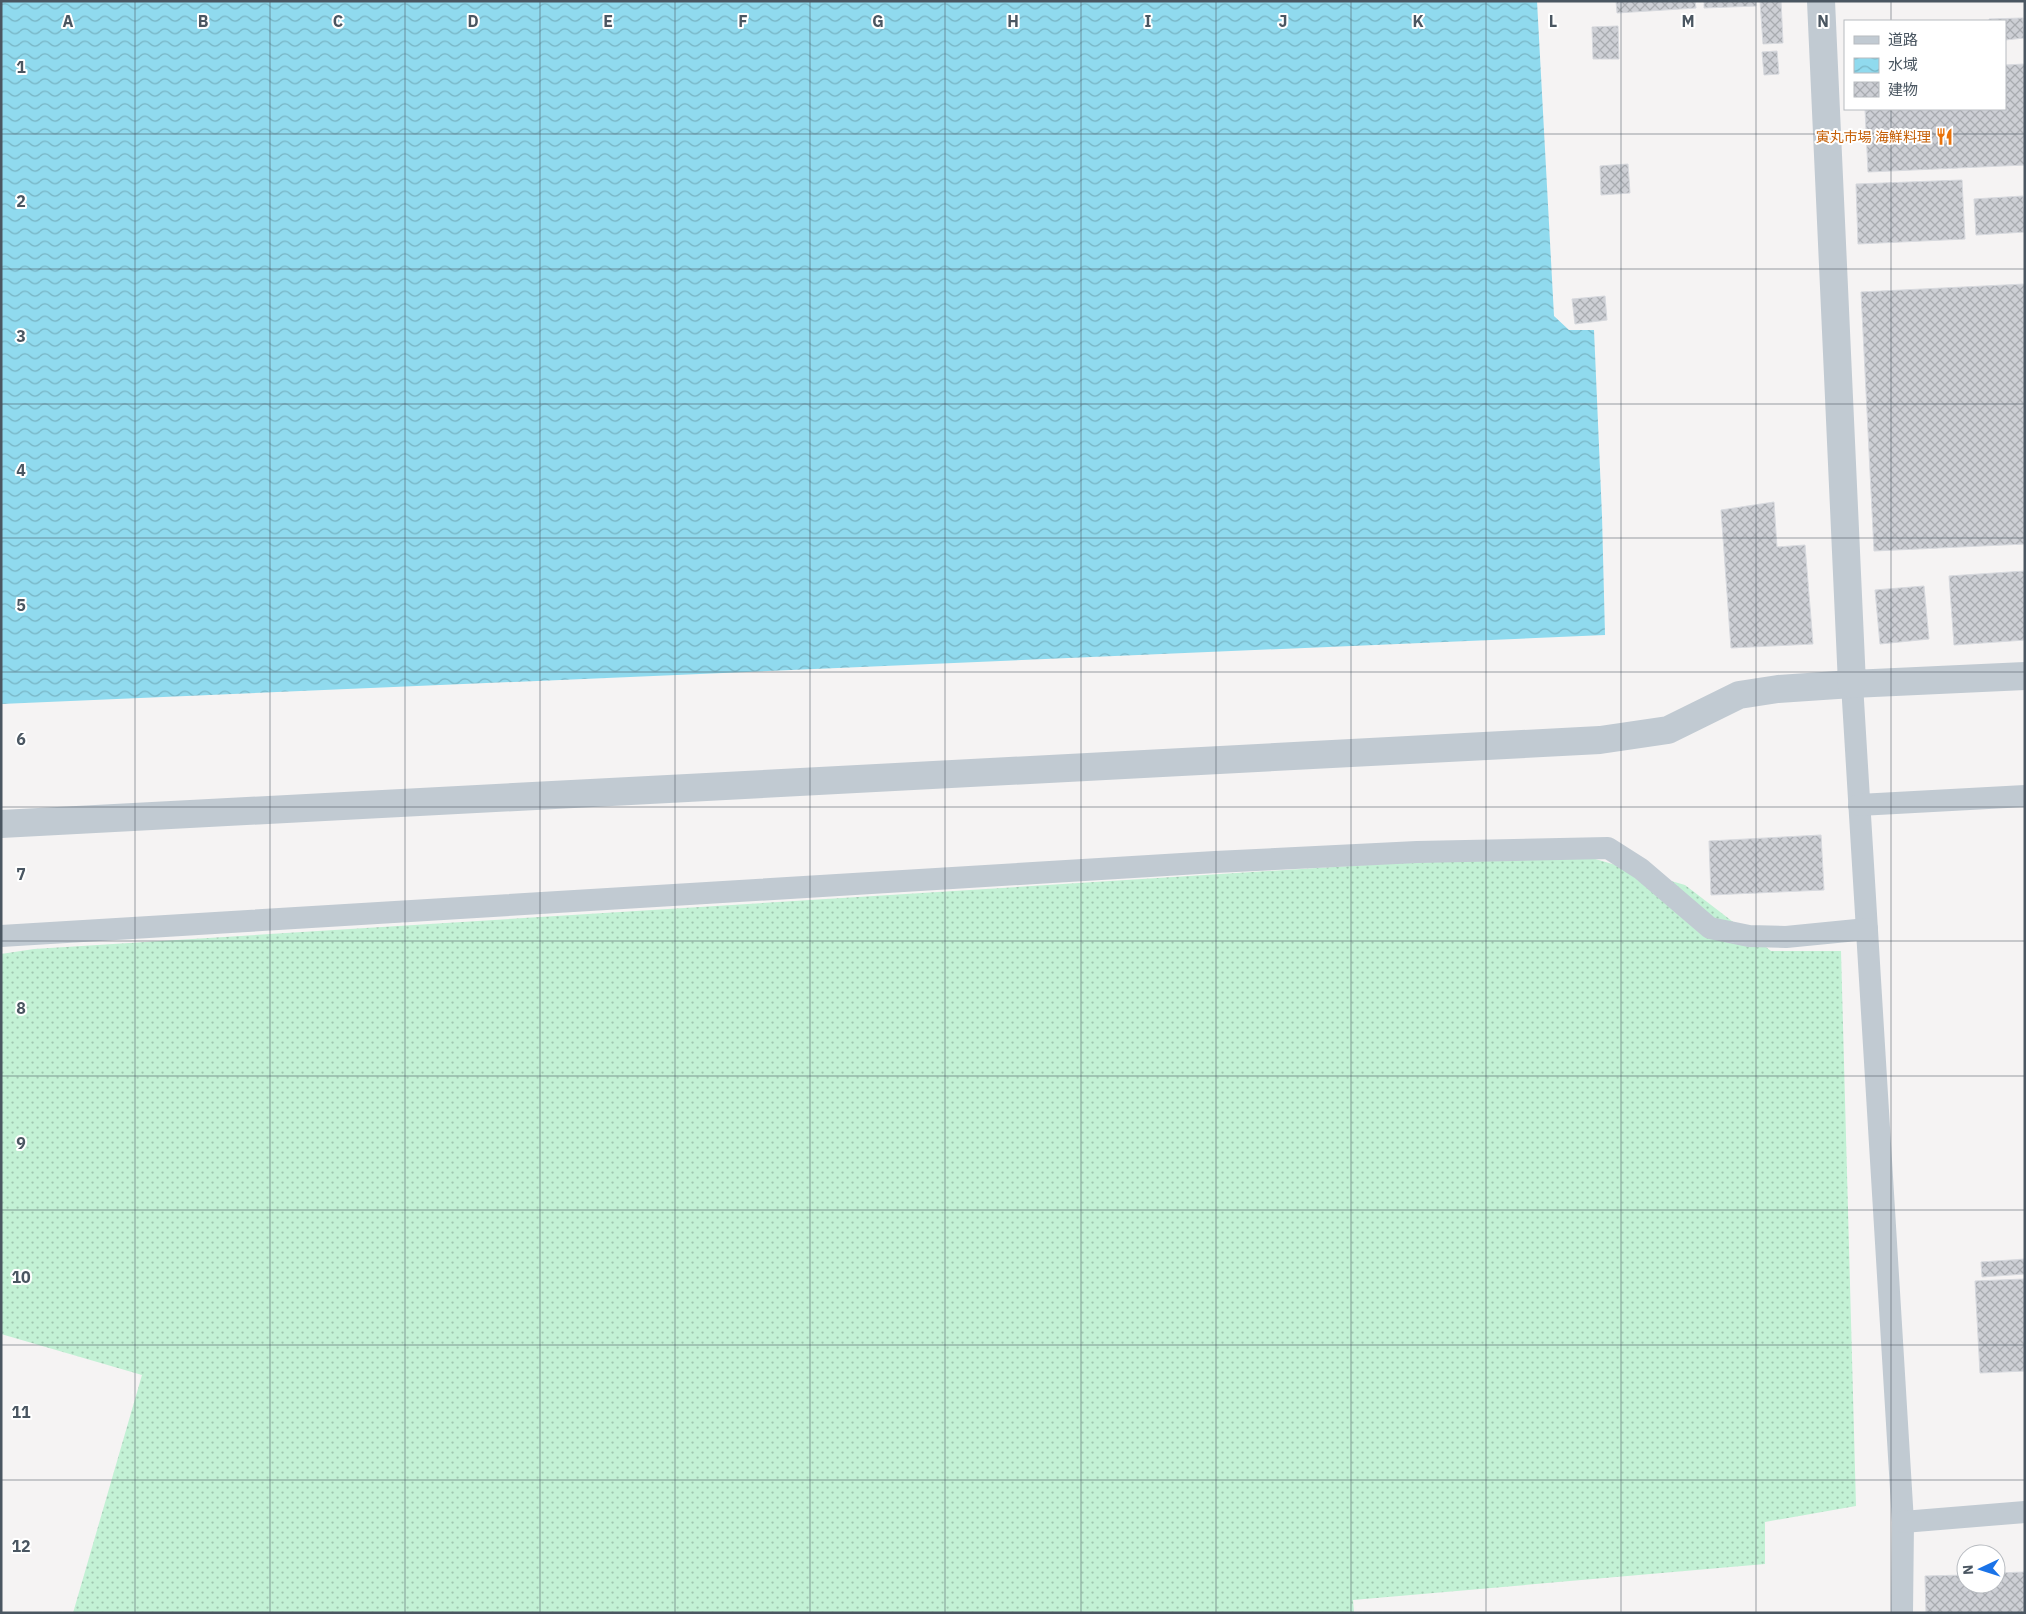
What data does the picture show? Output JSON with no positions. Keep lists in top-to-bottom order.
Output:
{
  "places": {
    "restaurant": ["寅丸市場 海鮮料理"]
  },
  "legend": ["道路", "水域", "建物"],
  "north": "left",
  "grid": {
    "columns": [
      "A",
      "B",
      "C",
      "D",
      "E",
      "F",
      "G",
      "H",
      "I",
      "J",
      "K",
      "L",
      "M",
      "N"
    ],
    "rows": [
      "1",
      "2",
      "3",
      "4",
      "5",
      "6",
      "7",
      "8",
      "9",
      "10",
      "11",
      "12"
    ]
  }
}
